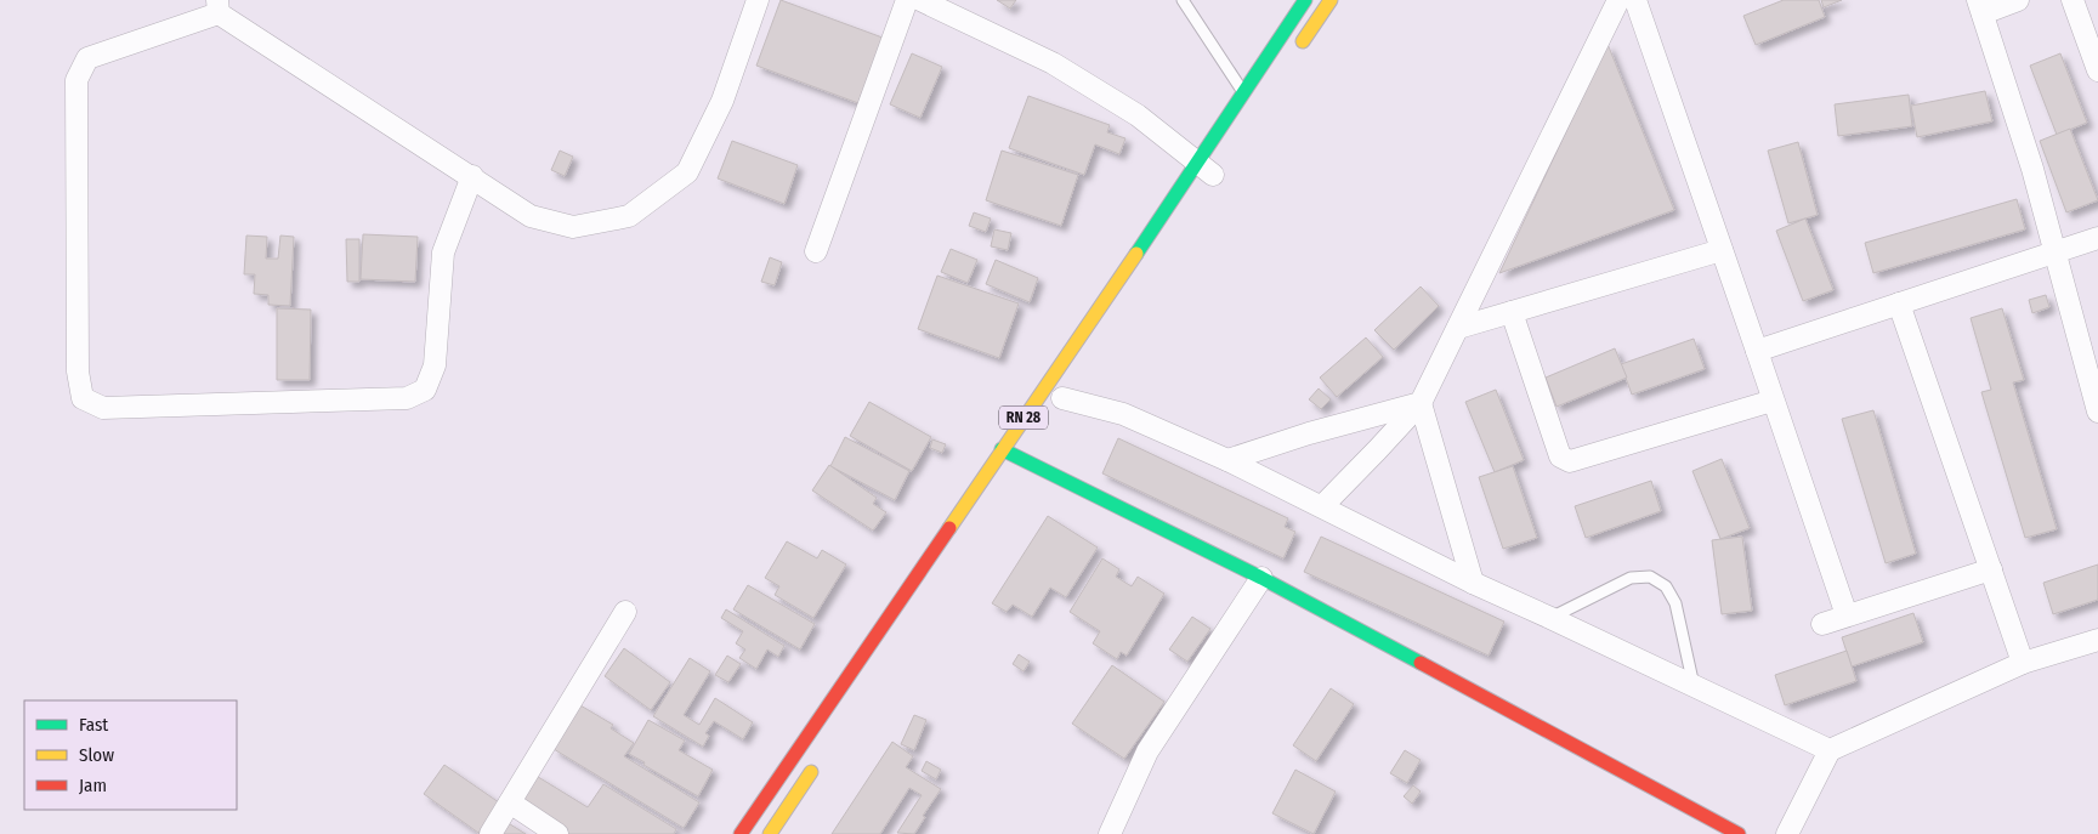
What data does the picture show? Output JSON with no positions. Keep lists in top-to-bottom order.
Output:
{
  "streets": {
    "main road": ["RN 28"]
  },
  "legend": ["Fast", "Slow", "Jam"]
}
